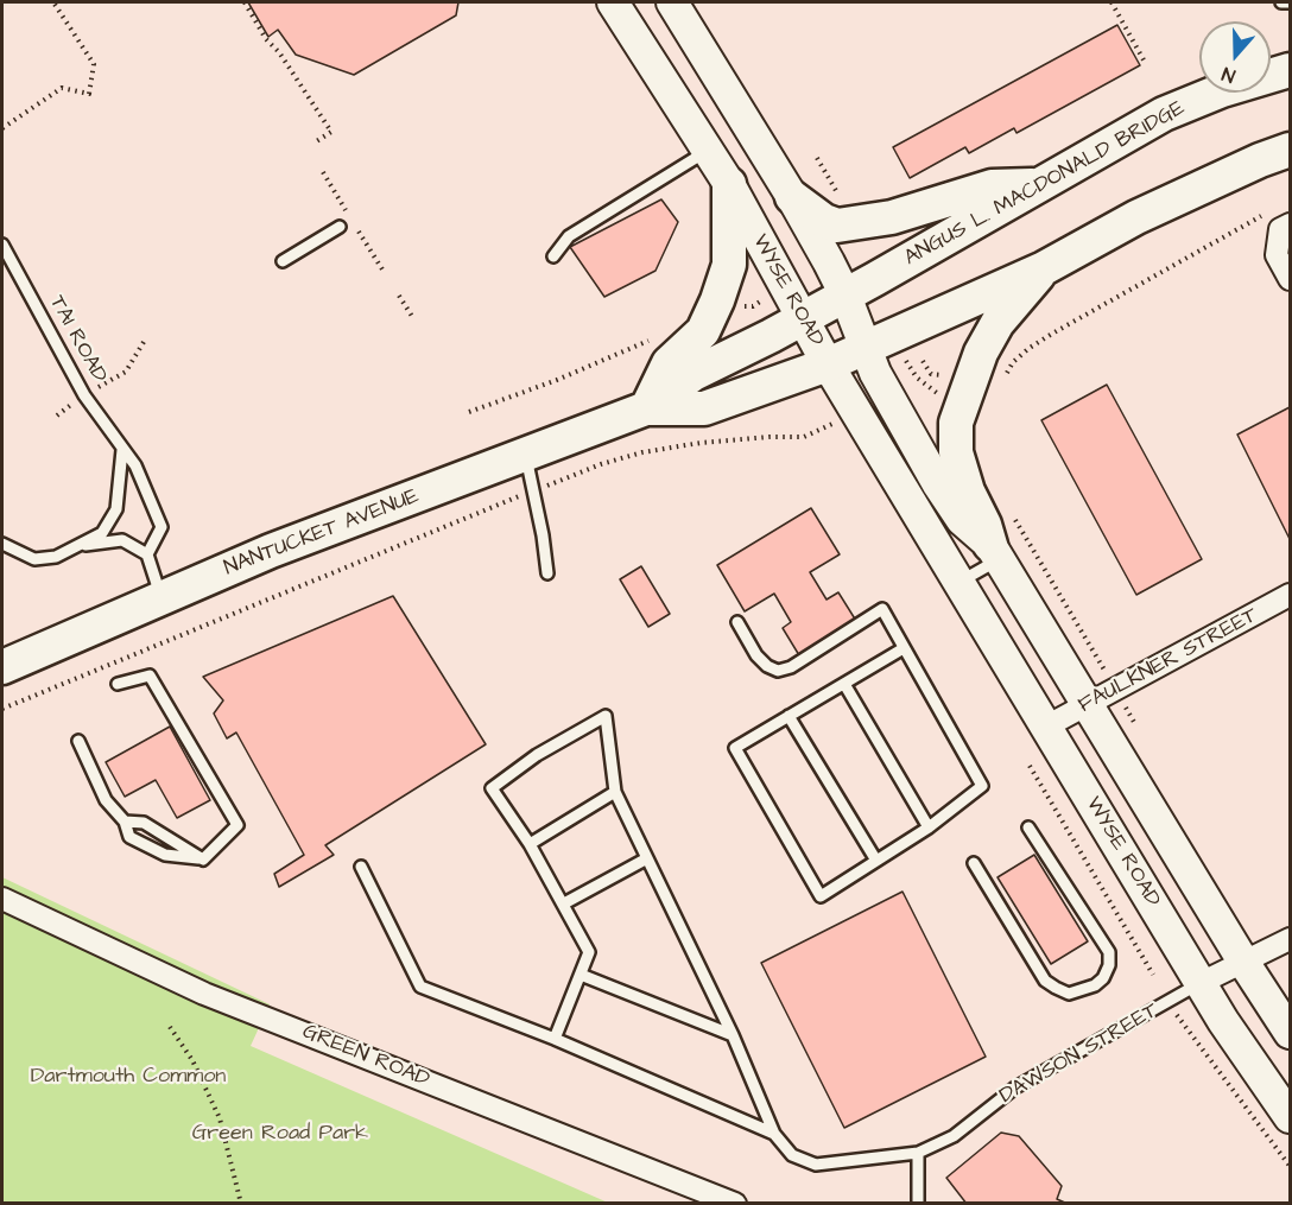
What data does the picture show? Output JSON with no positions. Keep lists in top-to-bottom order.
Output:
{
  "streets": {
    "main road": ["ANGUS L. MACDONALD BRIDGE", "WYSE ROAD", "NANTUCKET AVENUE"],
    "street": ["FAULKNER STREET", "DAWSON STREET", "GREEN ROAD"],
    "lane": ["TA1 ROAD"]
  },
  "crossings": [
    ["ANGUS L. MACDONALD BRIDGE", "WYSE ROAD"],
    ["ANGUS L. MACDONALD BRIDGE", "NANTUCKET AVENUE"],
    ["WYSE ROAD", "NANTUCKET AVENUE"],
    ["WYSE ROAD", "FAULKNER STREET"],
    ["WYSE ROAD", "DAWSON STREET"]
  ],
  "parks": ["Dartmouth Common", "Green Road Park"],
  "north": "bottom"
}
